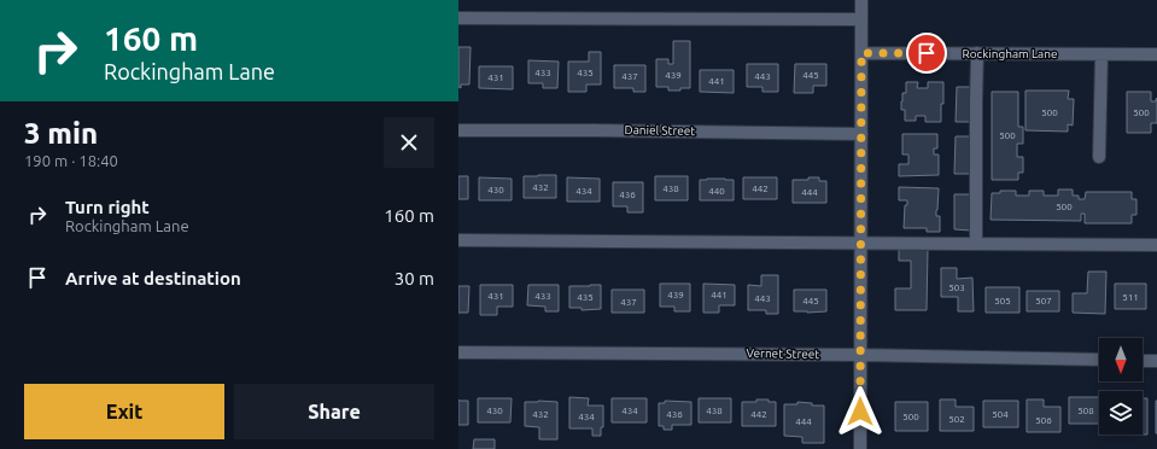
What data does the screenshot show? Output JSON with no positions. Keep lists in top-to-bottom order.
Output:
{
  "streets": {
    "street": ["Rockingham Lane", "Daniel Street", "Vernet Street"]
  },
  "house_numbers": [
    "433",
    "435",
    "439",
    "445",
    "437",
    "443",
    "431",
    "441",
    "500",
    "500",
    "500",
    "432",
    "438",
    "442",
    "430",
    "434",
    "440",
    "444",
    "436",
    "500",
    "503",
    "439",
    "441",
    "431",
    "433",
    "435",
    "511",
    "443",
    "445",
    "505",
    "507",
    "437",
    "430",
    "434",
    "438",
    "508",
    "432",
    "436",
    "442",
    "504",
    "434",
    "500",
    "502",
    "506",
    "444"
  ],
  "north": "bottom",
  "page": {
    "turn": ["160 m", "Rockingham Lane"],
    "heading": ["3 min", "190 m · 18:40"],
    "list": [
      {
        "name": "Turn right",
        "note": "Rockingham Lane",
        "value": "160 m"
      },
      {
        "name": "Arrive at destination",
        "value": "30 m"
      }
    ],
    "buttons": ["Exit", "Share"]
  }
}
